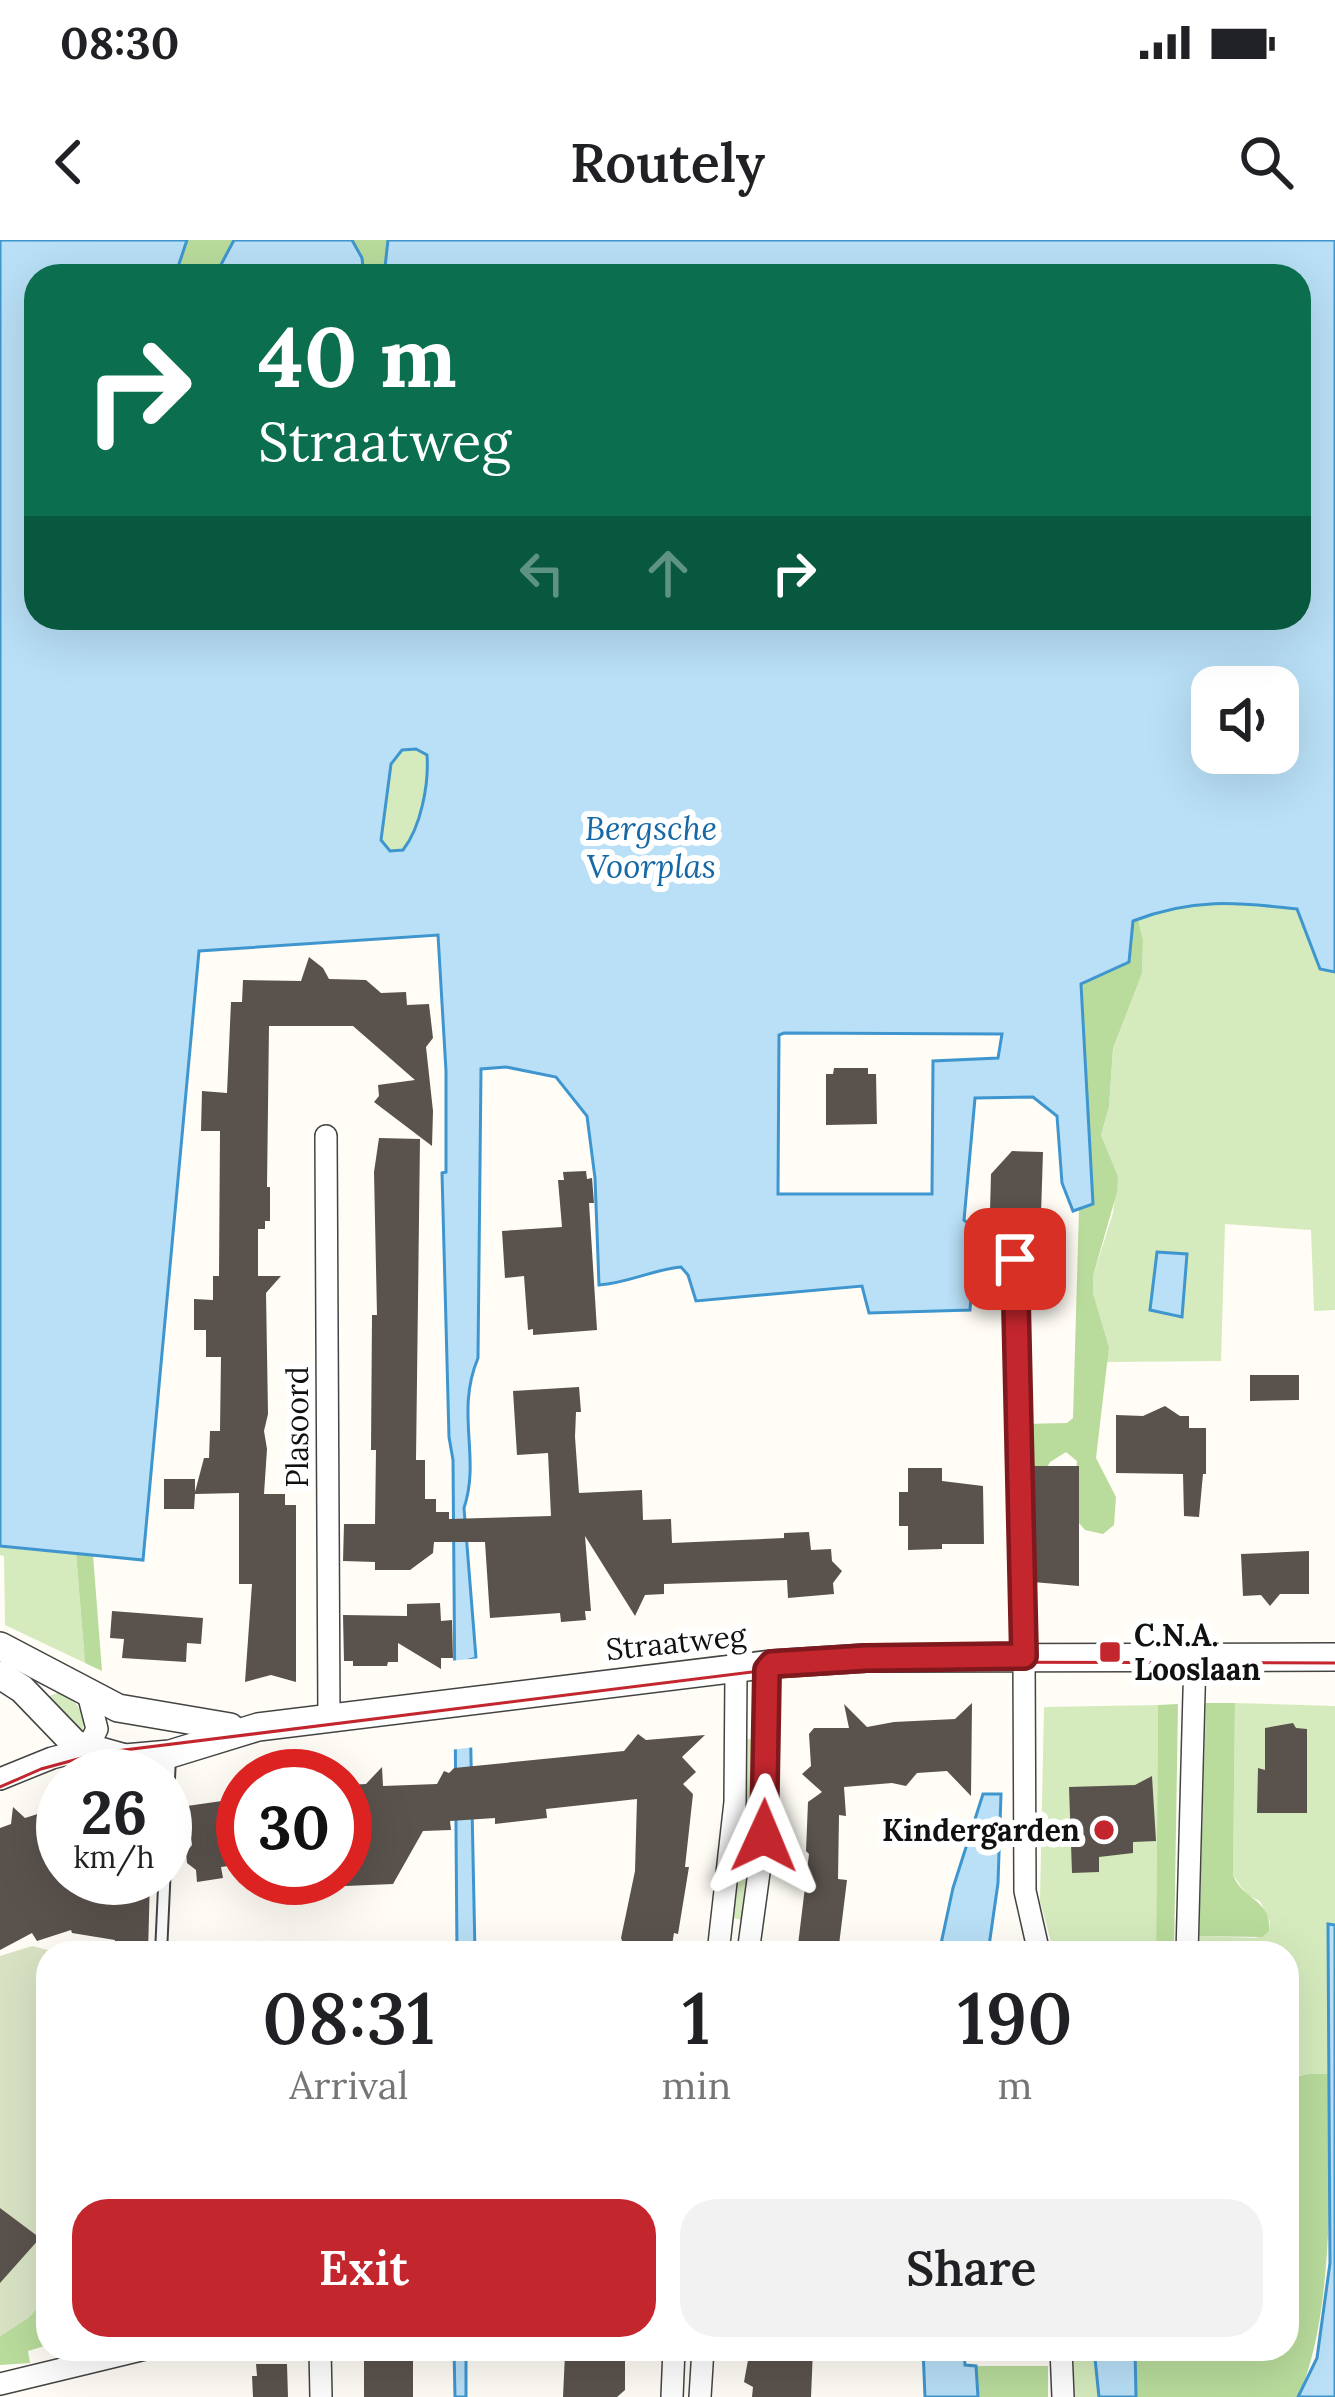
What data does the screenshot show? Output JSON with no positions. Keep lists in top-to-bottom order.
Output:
{
  "streets": {
    "street": ["Plasoord", "Straatweg"]
  },
  "crossings": [
    ["Plasoord", "Straatweg"]
  ],
  "water": ["Bergsche Voorplas"],
  "places": {
    "transit": ["C.N.A. Looslaan"],
    "other": ["Kindergarden"]
  },
  "page": {
    "status": "08:30",
    "header": "Routely",
    "turn": ["40 m", "Straatweg"],
    "speed": "26 km/h",
    "limit": "30",
    "eta": [
      "08:31",
      "Arrival",
      "1",
      "min",
      "190",
      "m"
    ],
    "buttons": ["Exit", "Share"]
  }
}
